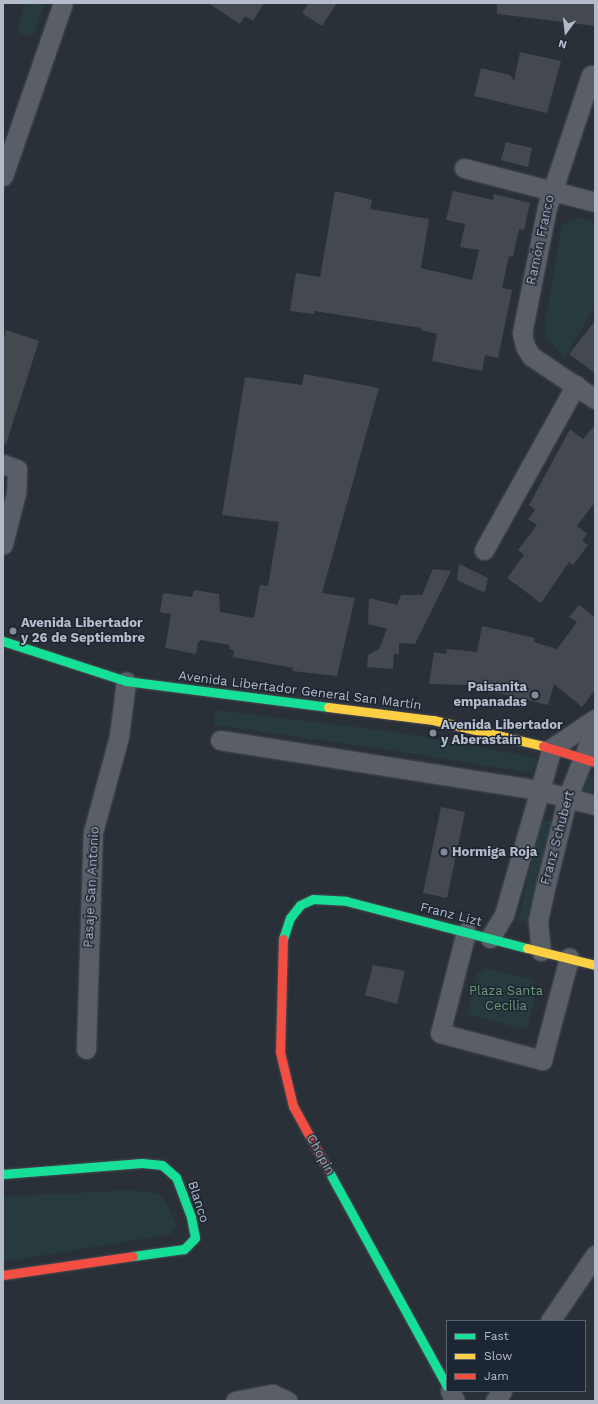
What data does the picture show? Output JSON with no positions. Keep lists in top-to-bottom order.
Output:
{
  "streets": {
    "street": [
      "Ramón Franco",
      "Avenida Libertador General San Martín",
      "Franz Schubert",
      "Pasaje San Antonio",
      "Franz Lizt",
      "Chopin",
      "Blanco"
    ]
  },
  "crossings": [
    ["Avenida Libertador General San Martín", "Franz Schubert"],
    ["Avenida Libertador General San Martín", "Pasaje San Antonio"],
    ["Franz Schubert", "Franz Lizt"],
    ["Franz Lizt", "Chopin"]
  ],
  "parks": ["Plaza Santa Cecilia"],
  "places": [
    "Avenida Libertador y 26 de Septiembre",
    "Paisanita empanadas",
    "Avenida Libertador y Aberastain",
    "Hormiga Roja"
  ],
  "legend": ["Fast", "Slow", "Jam"],
  "north": "bottom"
}
